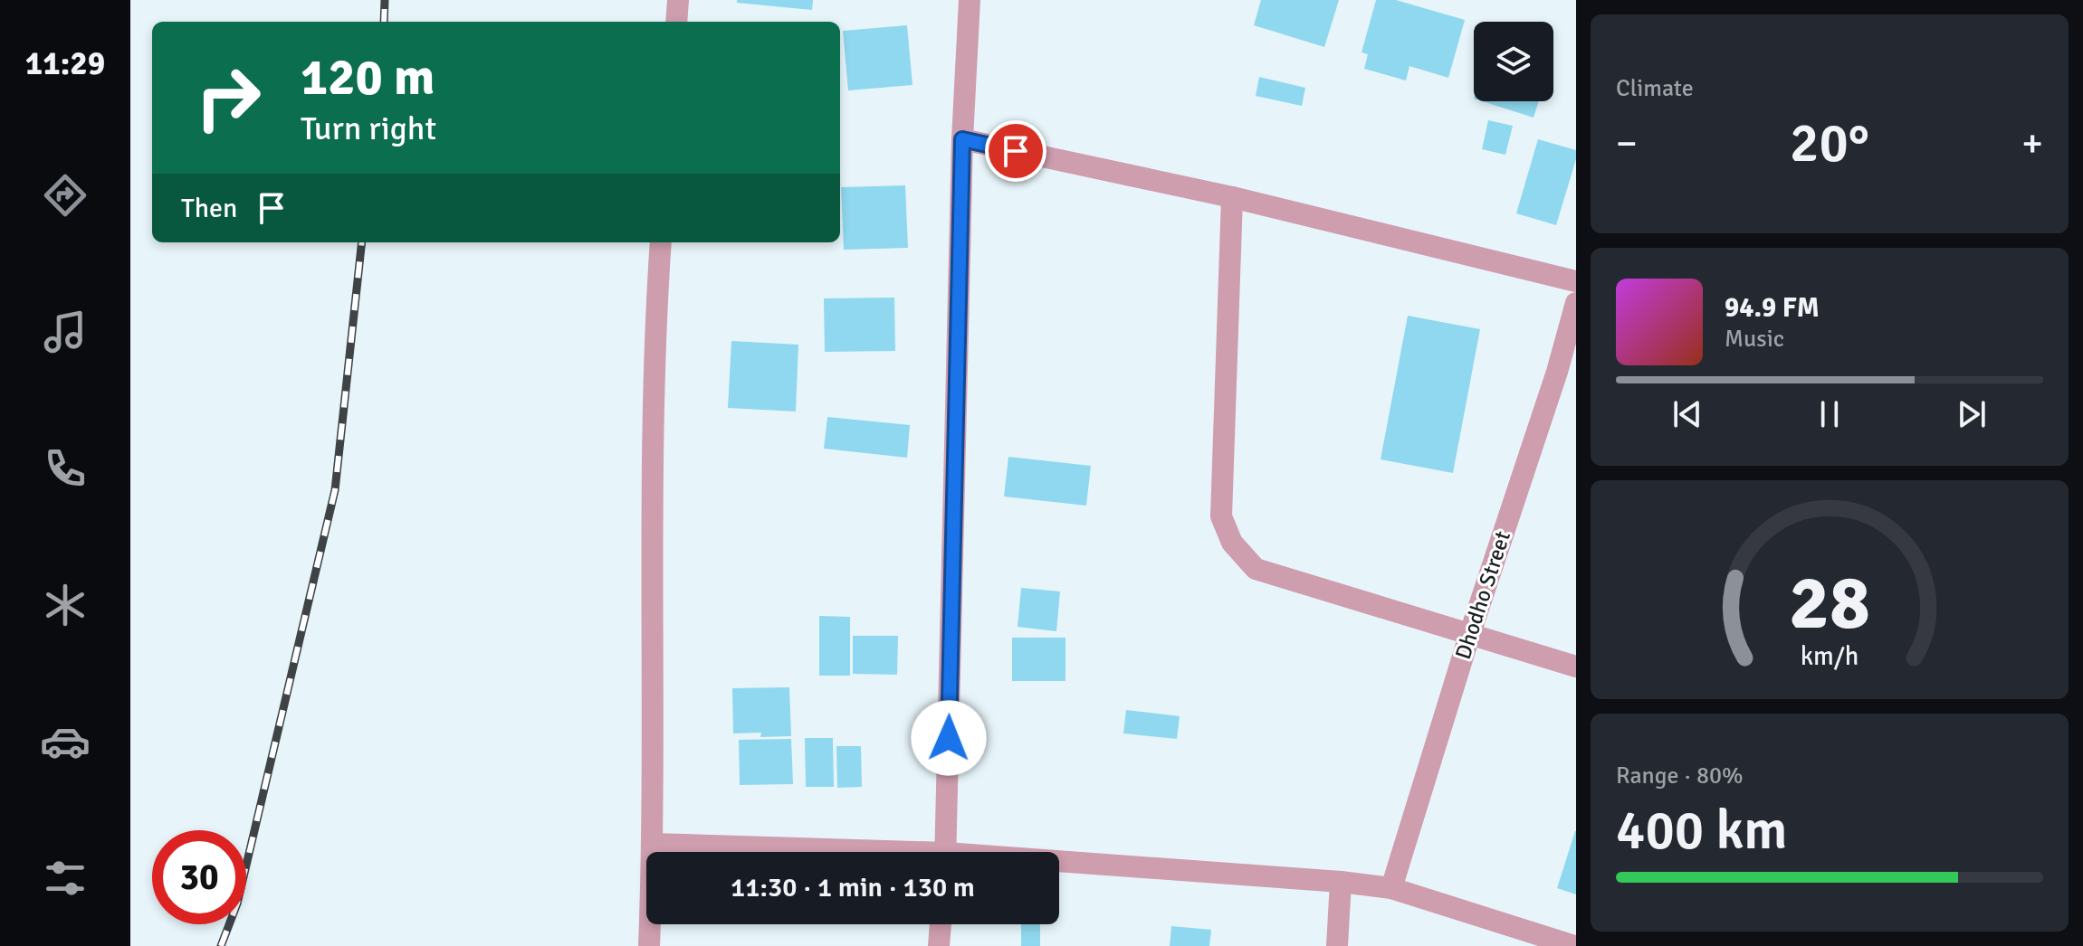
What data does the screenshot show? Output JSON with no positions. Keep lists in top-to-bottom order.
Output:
{
  "streets": {
    "street": ["Dhodho Street"]
  },
  "page": {
    "tabs": "11:29",
    "tile": [
      "Climate",
      ["Range · 80%", "400 km"]
    ],
    "turn": ["120 m", "Turn right"],
    "heat": ["−", "20°", "+"],
    "then": "Then",
    "song": ["94.9 FM", "Music"],
    "limit": "30",
    "trip": "11:30 · 1 min · 130 m",
    "gauge": ["28", "km/h"]
  }
}
